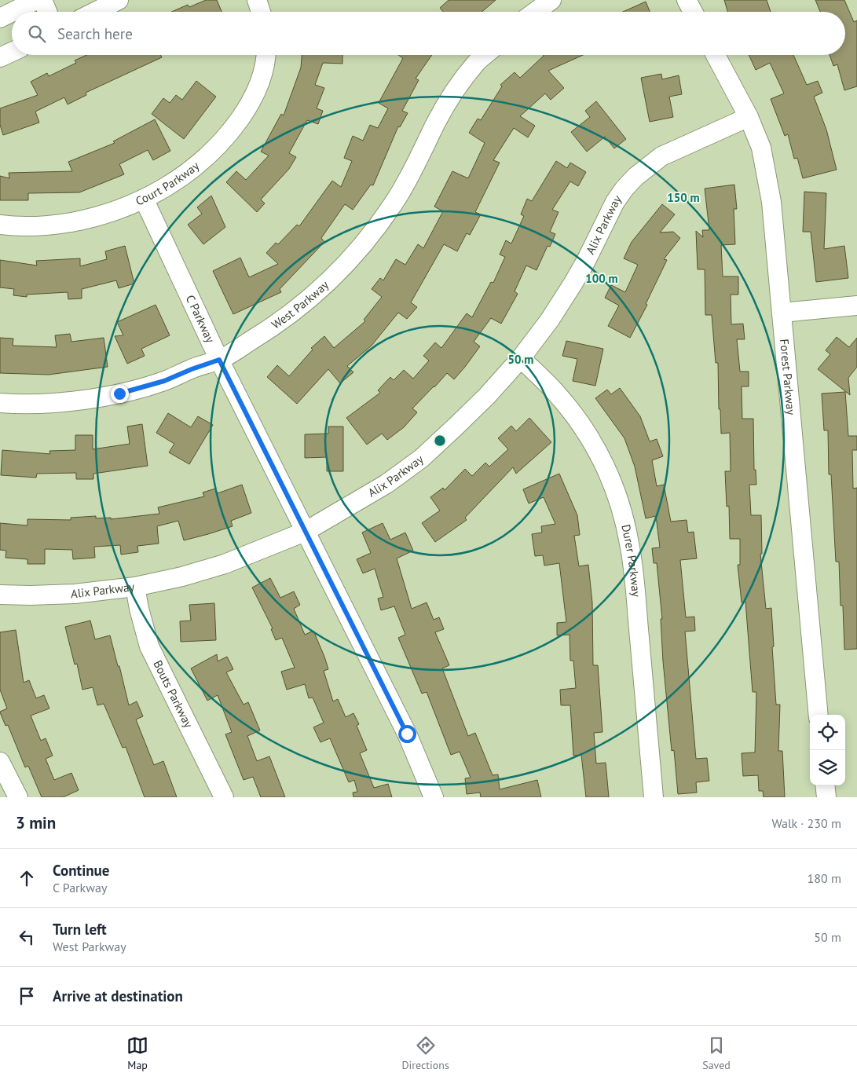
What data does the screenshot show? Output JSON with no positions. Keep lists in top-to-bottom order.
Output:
{
  "streets": {
    "street": [
      "Court Parkway",
      "Alix Parkway",
      "West Parkway",
      "C Parkway",
      "Forest Parkway",
      "Durer Parkway",
      "Bouts Parkway"
    ]
  },
  "crossings": [
    ["Court Parkway", "C Parkway"],
    ["Alix Parkway", "C Parkway"],
    ["Alix Parkway", "Forest Parkway"],
    ["Alix Parkway", "Durer Parkway"],
    ["Alix Parkway", "Bouts Parkway"],
    ["West Parkway", "C Parkway"]
  ],
  "page": {
    "search": "Search here",
    "heading": ["3 min", "Walk · 230 m"],
    "list": [
      ["Continue", "C Parkway", "180 m"],
      ["Turn left", "West Parkway", "50 m"],
      "Arrive at destination"
    ],
    "nav": ["Map", "Directions", "Saved"]
  },
  "rings": ["150 m", "100 m", "50 m"]
}
